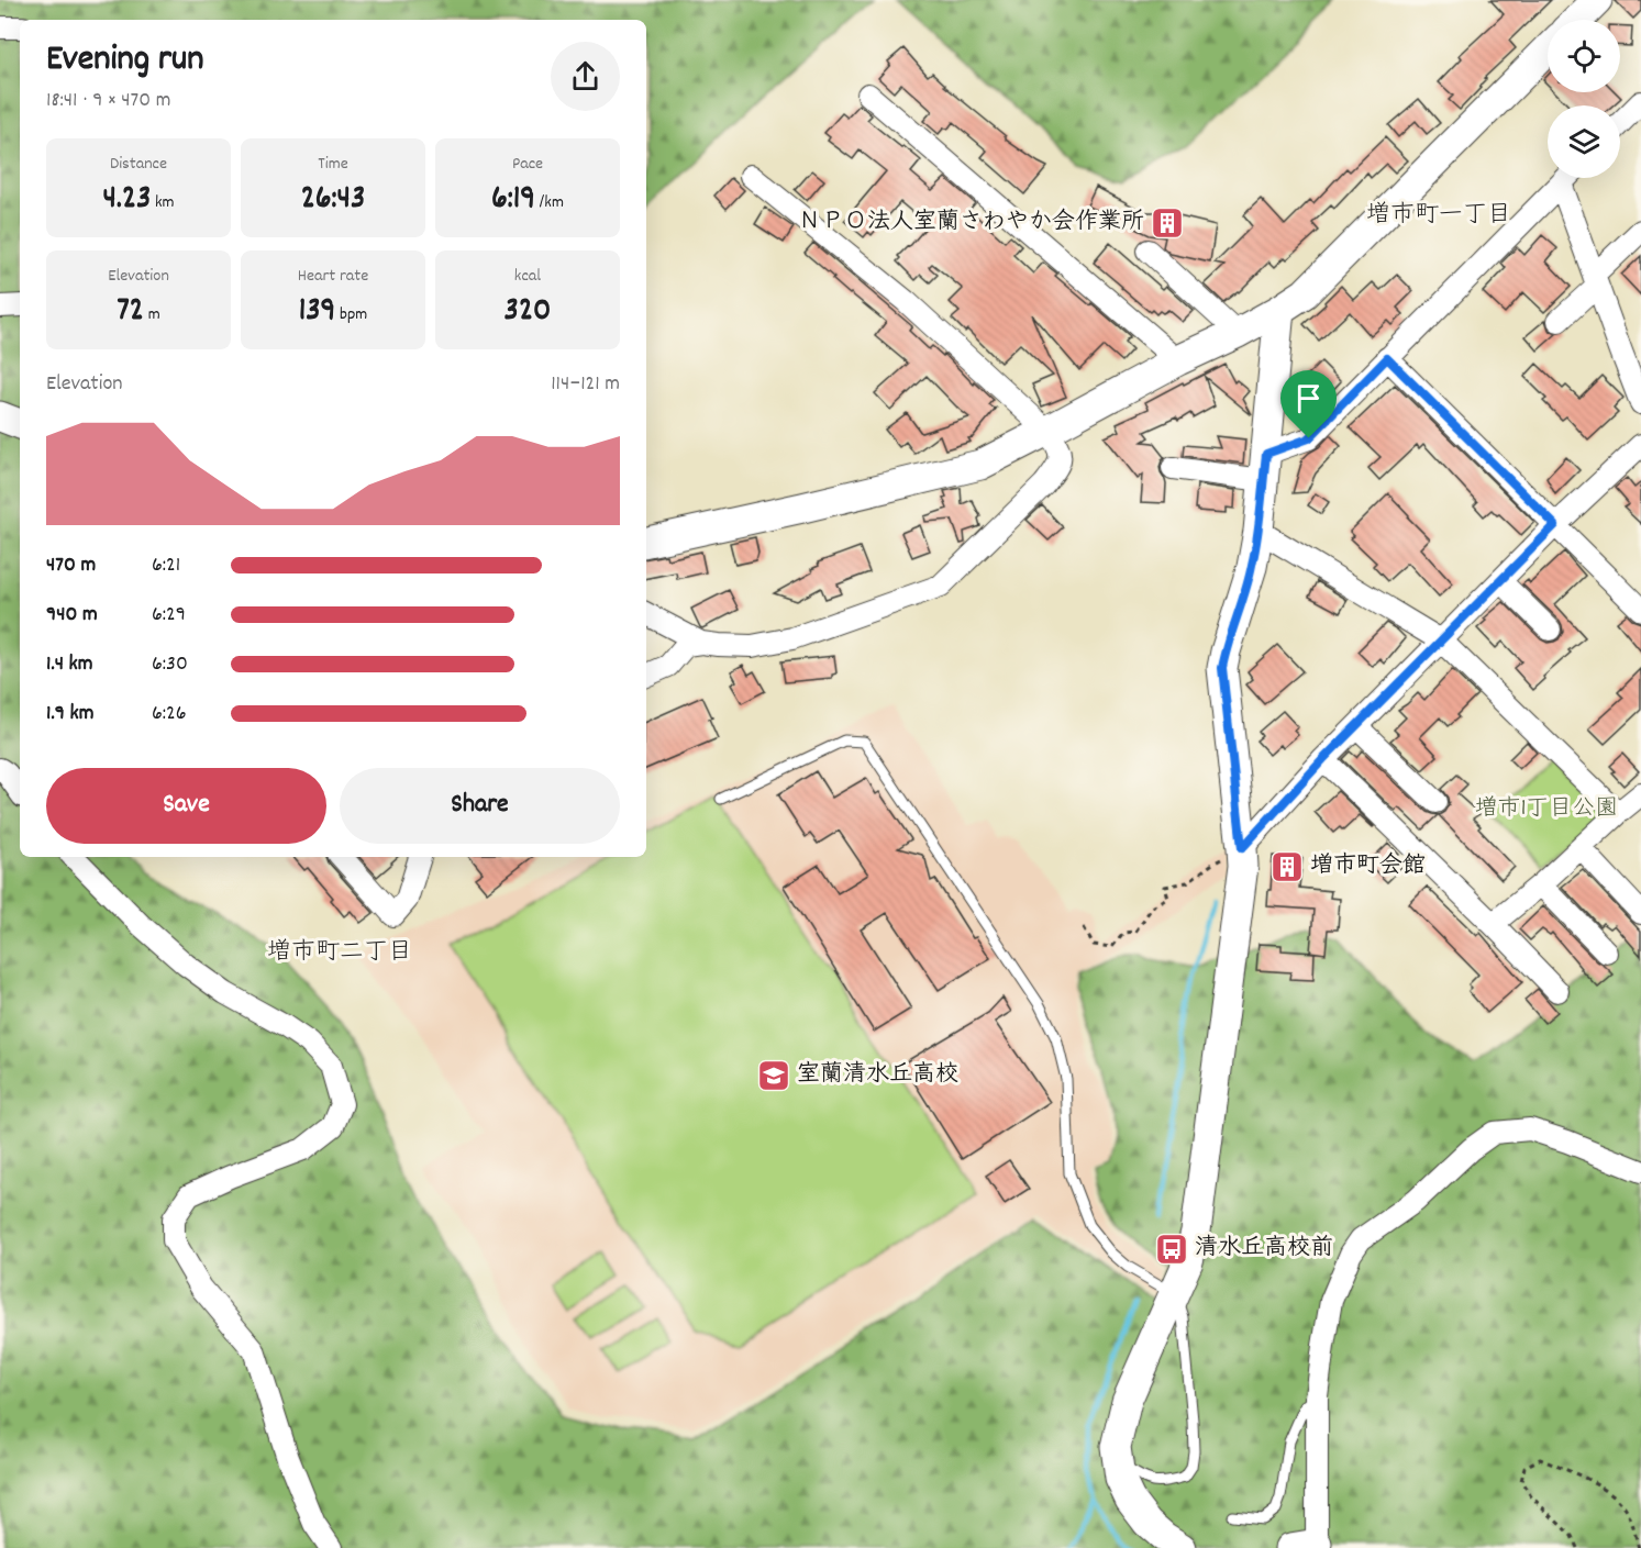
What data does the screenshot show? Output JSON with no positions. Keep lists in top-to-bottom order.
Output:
{
  "districts": ["増市町一丁目", "増市町二丁目"],
  "parks": ["増市1丁目公園"],
  "places": {
    "building": ["ＮＰＯ法人室蘭さわやか会作業所", "増市町会館"],
    "school or university": ["室蘭清水丘高校"],
    "bus stop": ["清水丘高校前"]
  },
  "page": {
    "heading": ["Evening run", "18:41 · 9 × 470 m"],
    "stats": [
      ["Distance", "4.23 km"],
      ["Time", "26:43"],
      ["Pace", "6:19 /km"],
      ["Elevation", "72 m"],
      ["Heart rate", "139 bpm"],
      ["kcal", "320"]
    ],
    "chart": ["Elevation", "114–121 m"],
    "list": [
      {
        "name": "470 m",
        "note": "6:21"
      },
      {
        "name": "940 m",
        "note": "6:29"
      },
      {
        "name": "1.4 km",
        "note": "6:30"
      },
      {
        "name": "1.9 km",
        "note": "6:26"
      }
    ],
    "buttons": ["Save", "Share"]
  }
}
